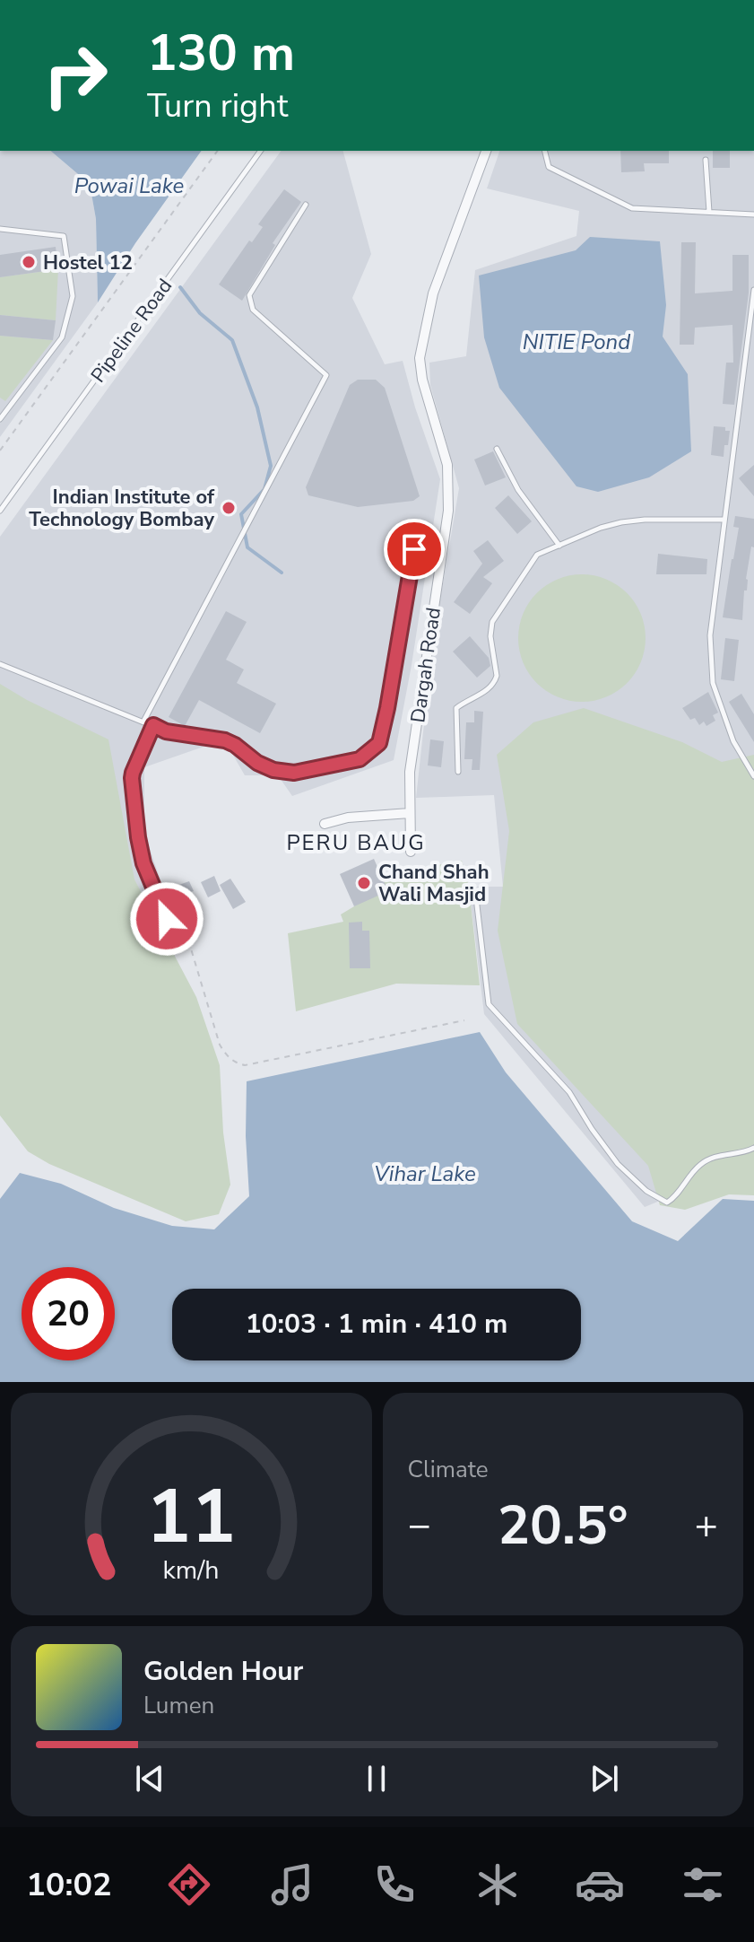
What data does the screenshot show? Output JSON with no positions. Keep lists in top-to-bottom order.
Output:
{
  "streets": {
    "street": ["Dargah Road"],
    "lane": ["Pipeline Road"]
  },
  "districts": ["PERU BAUG"],
  "water": ["Powai Lake", "NITIE Pond", "Vihar Lake"],
  "places": ["Hostel 12", "Indian Institute of Technology Bombay", "Chand Shah Wali Masjid"],
  "page": {
    "turn": ["130 m", "Turn right"],
    "limit": "20",
    "trip": "10:03 · 1 min · 410 m",
    "tile": "Climate",
    "heat": ["−", "20.5°", "+"],
    "song": ["Golden Hour", "Lumen"],
    "tabs": "10:02",
    "gauge": ["11", "km/h"]
  }
}
